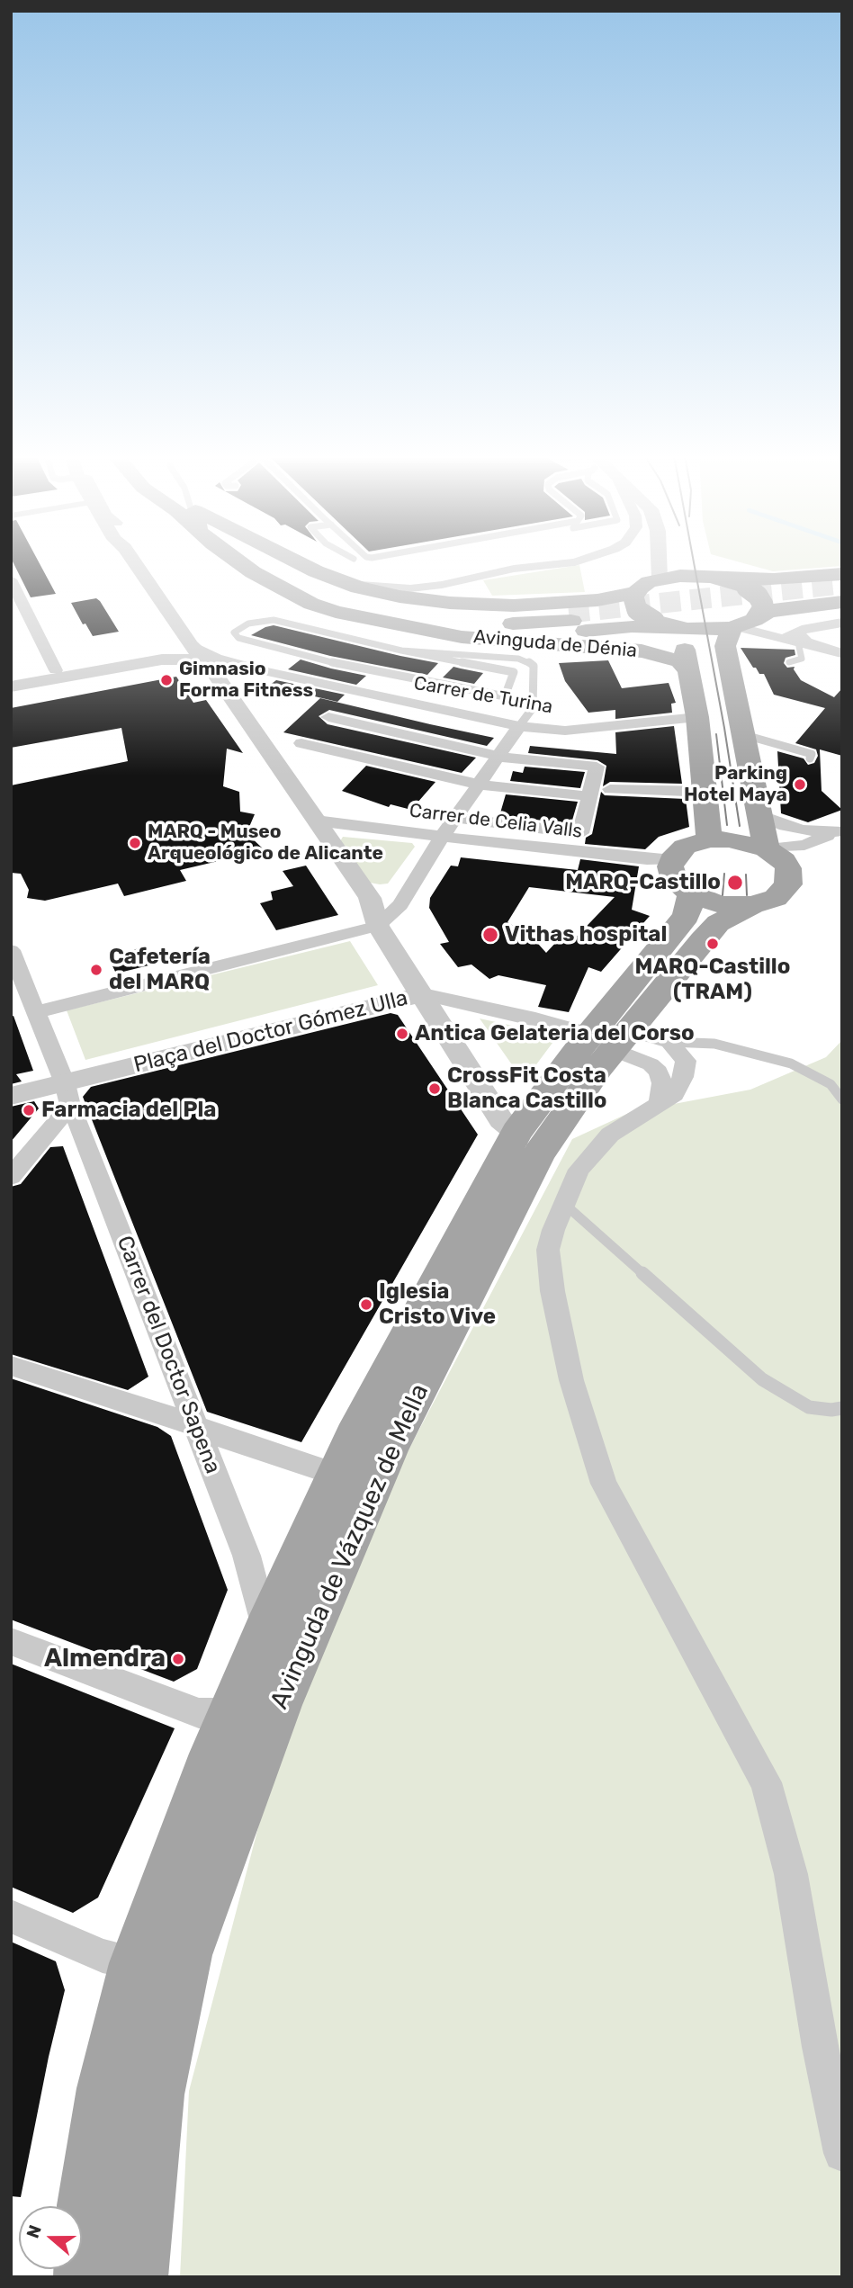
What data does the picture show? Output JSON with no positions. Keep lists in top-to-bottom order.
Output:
{
  "streets": {
    "main road": ["Avinguda de Dénia", "Avinguda de Vázquez de Mella"],
    "street": [
      "Carrer de Turina",
      "Carrer de Celia Valls",
      "Plaça del Doctor Gómez Ulla",
      "Carrer del Doctor Sapena"
    ]
  },
  "crossings": [
    ["Carrer de Turina", "Plaça del Doctor Gómez Ulla"],
    ["Carrer de Celia Valls", "Plaça del Doctor Gómez Ulla"],
    ["Plaça del Doctor Gómez Ulla", "Carrer del Doctor Sapena"],
    ["Carrer del Doctor Sapena", "Avinguda de Vázquez de Mella"]
  ],
  "places": [
    "Gimnasio Forma Fitness",
    "Parking Hotel Maya",
    "MARQ - Museo Arqueológico de Alicante",
    "MARQ-Castillo",
    "Vithas hospital",
    "MARQ-Castillo (TRAM)",
    "Cafetería del MARQ",
    "Antica Gelateria del Corso",
    "CrossFit Costa Blanca Castillo",
    "Farmacia del Pla",
    "Iglesia Cristo Vive",
    "Almendra"
  ],
  "north": "left"
}
